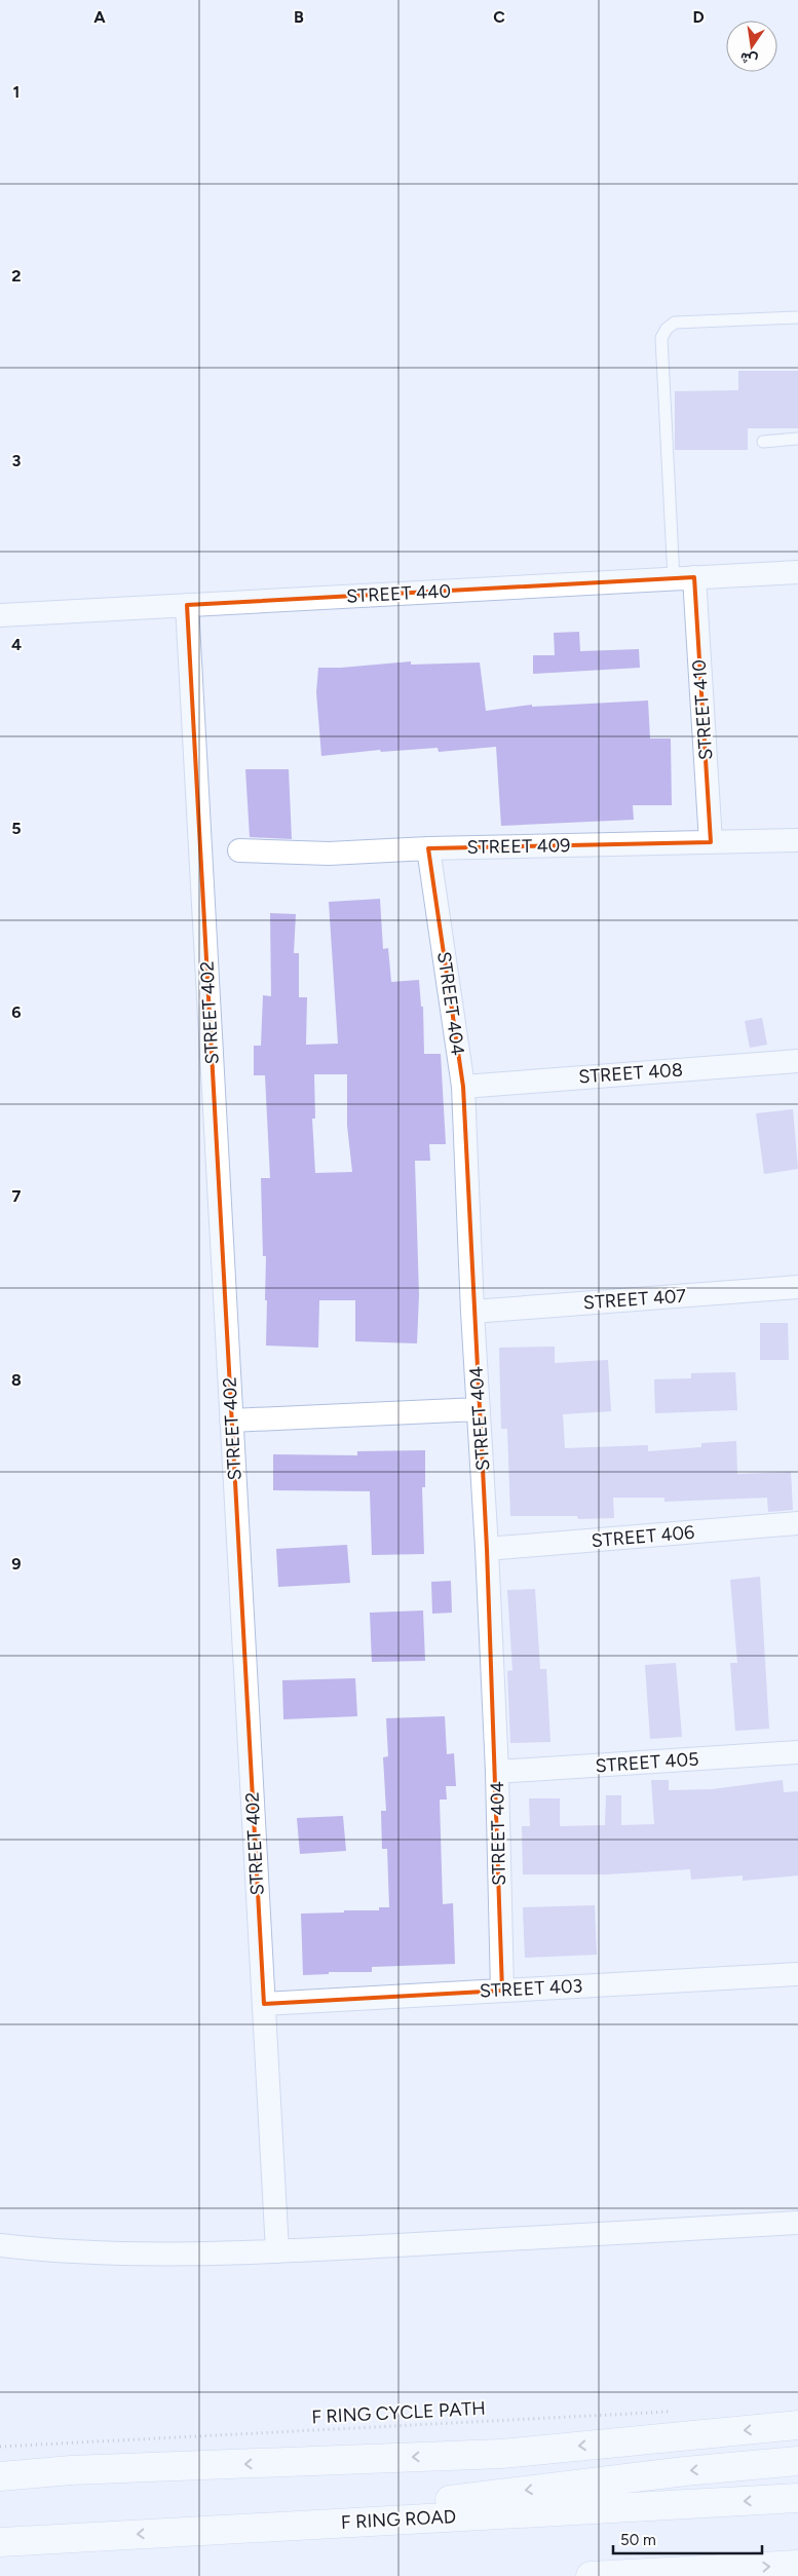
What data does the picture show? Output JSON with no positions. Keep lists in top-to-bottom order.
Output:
{
  "streets": {
    "highway": ["F RING ROAD"],
    "street": [
      "STREET 440",
      "STREET 410",
      "STREET 409",
      "STREET 404",
      "STREET 402",
      "STREET 408",
      "STREET 407",
      "STREET 406",
      "STREET 405",
      "STREET 403"
    ],
    "path": ["F RING CYCLE PATH"]
  },
  "crossings": [
    ["STREET 440", "STREET 410"],
    ["STREET 440", "STREET 402"],
    ["STREET 410", "STREET 409"],
    ["STREET 409", "STREET 404"],
    ["STREET 404", "STREET 408"],
    ["STREET 404", "STREET 407"],
    ["STREET 404", "STREET 406"],
    ["STREET 404", "STREET 405"],
    ["STREET 404", "STREET 403"],
    ["STREET 402", "STREET 403"]
  ],
  "scale_bar": "50 m",
  "north": "bottom",
  "grid": {
    "columns": [
      "A",
      "B",
      "C",
      "D"
    ],
    "rows": [
      "1",
      "2",
      "3",
      "4",
      "5",
      "6",
      "7",
      "8",
      "9"
    ]
  }
}
